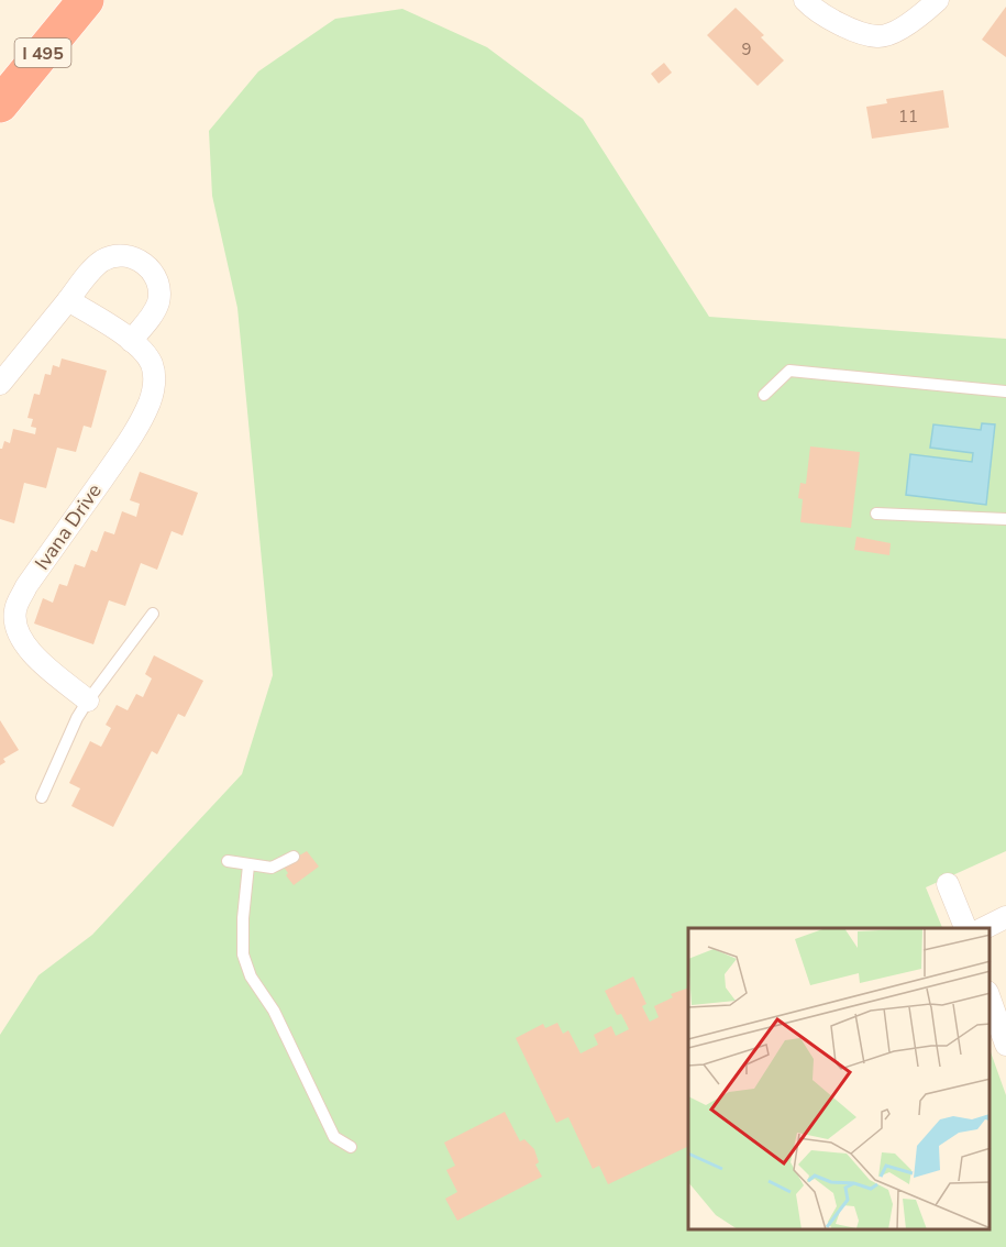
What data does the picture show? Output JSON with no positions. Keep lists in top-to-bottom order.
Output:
{
  "streets": {
    "highway": ["I 495"],
    "street": ["Ivana Drive"]
  },
  "house_numbers": ["9", "11"]
}
